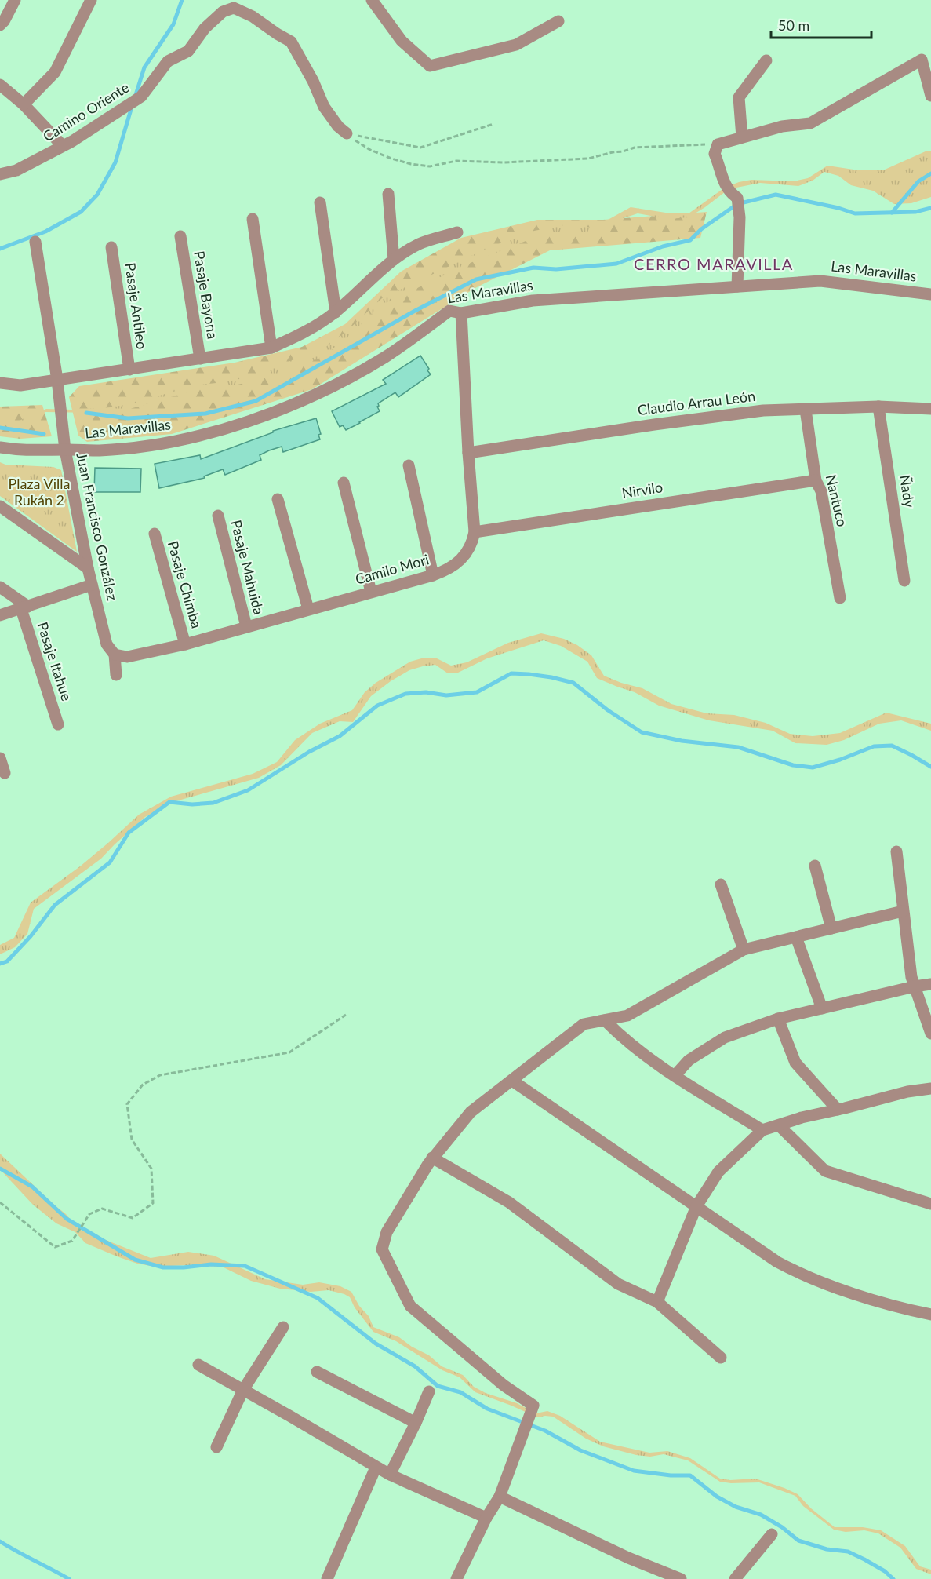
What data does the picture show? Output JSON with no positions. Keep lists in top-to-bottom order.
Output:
{
  "streets": {
    "street": [
      "Camino Oriente",
      "Las Maravillas",
      "Pasaje Bayona",
      "Pasaje Antileo",
      "Claudio Arrau León",
      "Nirvilo",
      "Ñady",
      "Nantuco",
      "Juan Francisco González",
      "Pasaje Mahuida",
      "Camilo Mori",
      "Pasaje Chimba",
      "Pasaje Itahue"
    ]
  },
  "crossings": [
    ["Las Maravillas", "Juan Francisco González"],
    ["Las Maravillas", "Camilo Mori"],
    ["Claudio Arrau León", "Ñady"],
    ["Claudio Arrau León", "Nantuco"],
    ["Claudio Arrau León", "Camilo Mori"],
    ["Nirvilo", "Nantuco"],
    ["Nirvilo", "Camilo Mori"],
    ["Juan Francisco González", "Camilo Mori"],
    ["Pasaje Mahuida", "Camilo Mori"],
    ["Camilo Mori", "Pasaje Chimba"]
  ],
  "districts": ["CERRO MARAVILLA"],
  "parks": ["Plaza Villa Rukán 2"],
  "scale_bar": "50 m"
}
